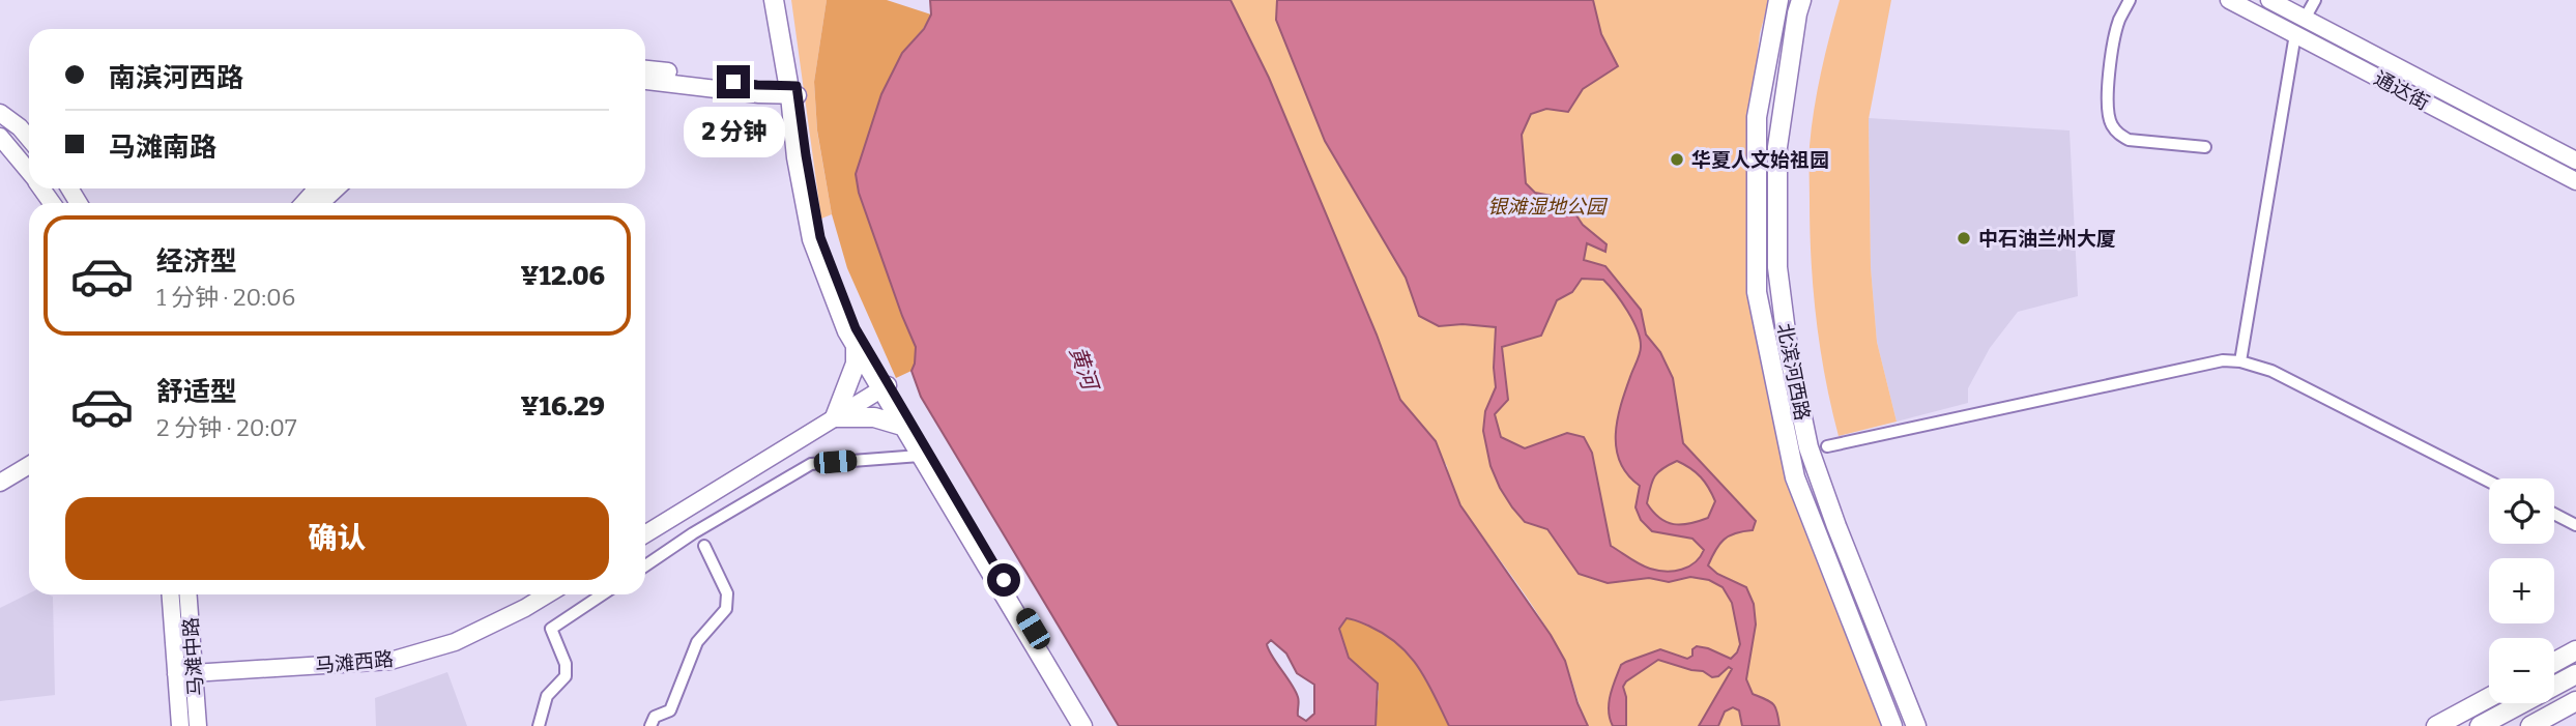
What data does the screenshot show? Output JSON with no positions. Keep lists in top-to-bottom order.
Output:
{
  "streets": {
    "main road": [
      "通达街",
      "北滨河西路",
      "马滩中路",
      "马滩西路"
    ]
  },
  "crossings": [
    ["马滩中路", "马滩西路"]
  ],
  "water": ["黄河"],
  "parks": ["银滩湿地公园"],
  "places": ["华夏人文始祖园", "中石油兰州大厦"],
  "page": {
    "banner": ["南滨河西路", "马滩南路"],
    "bubble": "2 分钟",
    "list": [
      {
        "name": "经济型",
        "note": "1 分钟 · 20:06",
        "value": "¥12.06"
      },
      {
        "name": "舒适型",
        "note": "2 分钟 · 20:07",
        "value": "¥16.29"
      }
    ],
    "map_buttons": ["+", "−"],
    "buttons": "确认"
  }
}
